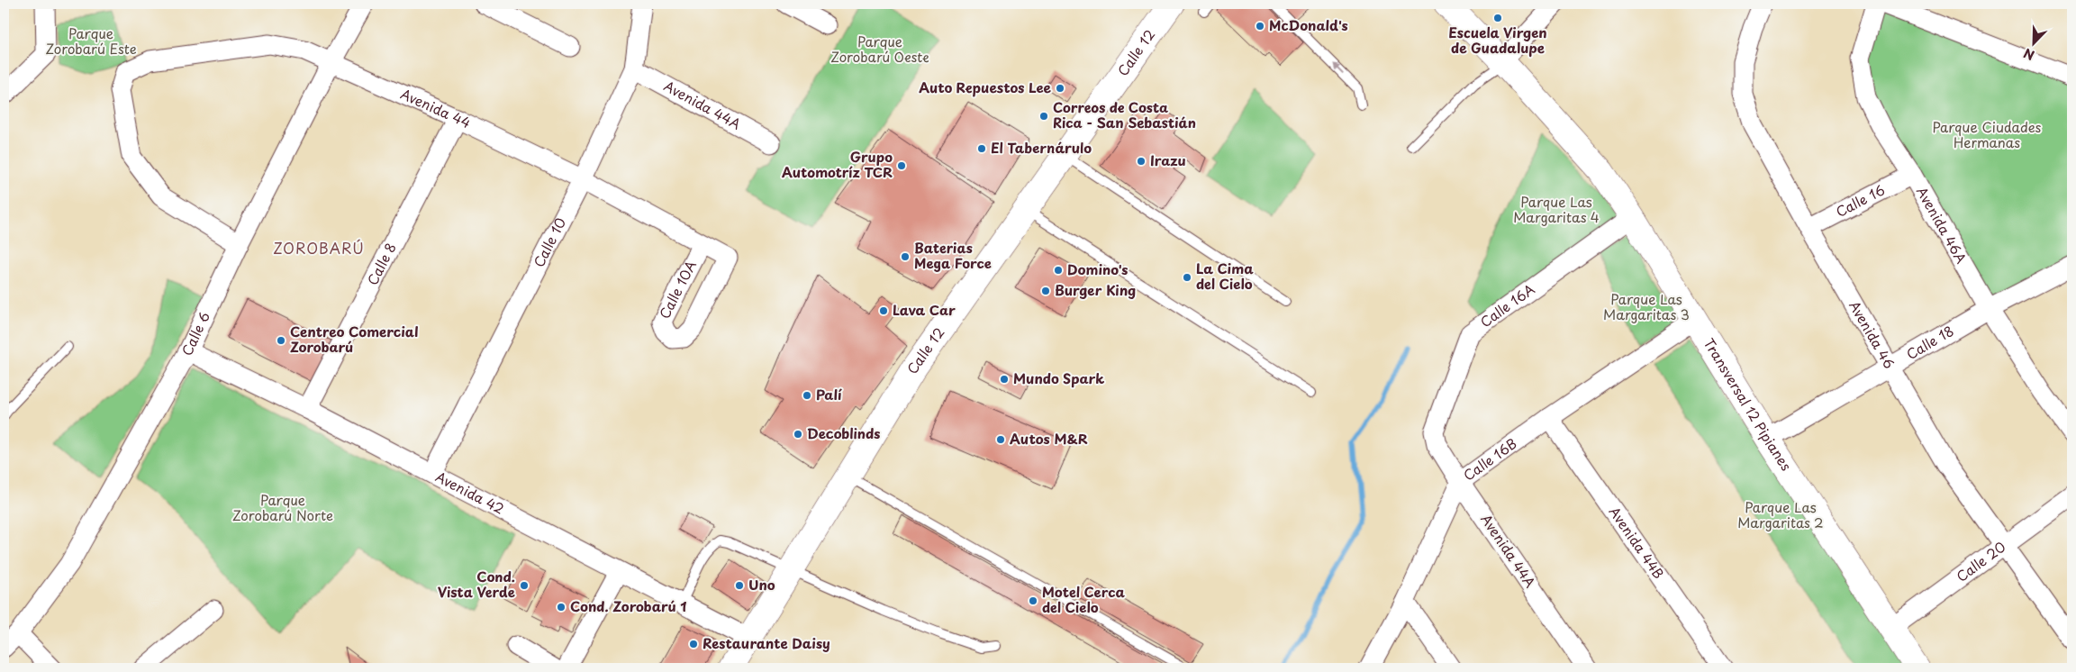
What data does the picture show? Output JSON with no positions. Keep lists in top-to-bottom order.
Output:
{
  "streets": {
    "street": [
      "Calle 12",
      "Avenida 44A",
      "Avenida 44",
      "Calle 16",
      "Avenida 46A",
      "Calle 10",
      "Calle 8",
      "Calle 10A",
      "Calle 16A",
      "Calle 6",
      "Avenida 46",
      "Calle 18",
      "Transversal 12 Pipianes",
      "Calle 16B",
      "Avenida 42",
      "Avenida 44B",
      "Calle 20"
    ]
  },
  "crossings": [
    ["Calle 12", "Avenida 42"],
    ["Avenida 44A", "Calle 10"],
    ["Avenida 44A", "Calle 16A"],
    ["Avenida 44A", "Calle 16B"],
    ["Avenida 44", "Calle 10"],
    ["Avenida 44", "Calle 8"],
    ["Avenida 44", "Calle 10A"],
    ["Avenida 44", "Calle 6"],
    ["Calle 16", "Avenida 46A"],
    ["Calle 16", "Avenida 46"],
    ["Avenida 46A", "Calle 18"],
    ["Calle 10", "Avenida 42"],
    ["Calle 8", "Avenida 42"],
    ["Calle 16A", "Transversal 12 Pipianes"],
    ["Calle 6", "Avenida 42"],
    ["Avenida 46", "Calle 18"],
    ["Avenida 46", "Calle 20"],
    ["Calle 18", "Transversal 12 Pipianes"],
    ["Transversal 12 Pipianes", "Calle 16B"],
    ["Transversal 12 Pipianes", "Calle 20"],
    ["Calle 16B", "Avenida 44B"]
  ],
  "districts": ["ZOROBARÚ"],
  "parks": [
    "Parque Zorobarú Este",
    "Parque Zorobarú Oeste",
    "Parque Ciudades Hermanas",
    "Parque Las Margaritas 4",
    "Parque Las Margaritas 3",
    "Parque Zorobarú Norte",
    "Parque Las Margaritas 2"
  ],
  "places": [
    "Escuela Virgen de Guadalupe",
    "McDonald's",
    "Auto Repuestos Lee",
    "Correos de Costa Rica - San Sebastián",
    "El Tabernárulo",
    "Irazu",
    "Grupo Automotríz TCR",
    "Baterias Mega Force",
    "Domino's",
    "La Cima del Cielo",
    "Burger King",
    "Lava Car",
    "Centreo Comercial Zorobarú",
    "Mundo Spark",
    "Palí",
    "Decoblinds",
    "Autos M&R",
    "Cond. Vista Verde",
    "Uno",
    "Motel Cerca del Cielo",
    "Cond. Zorobarú 1",
    "Restaurante Daisy"
  ],
  "north": "bottom left"
}
